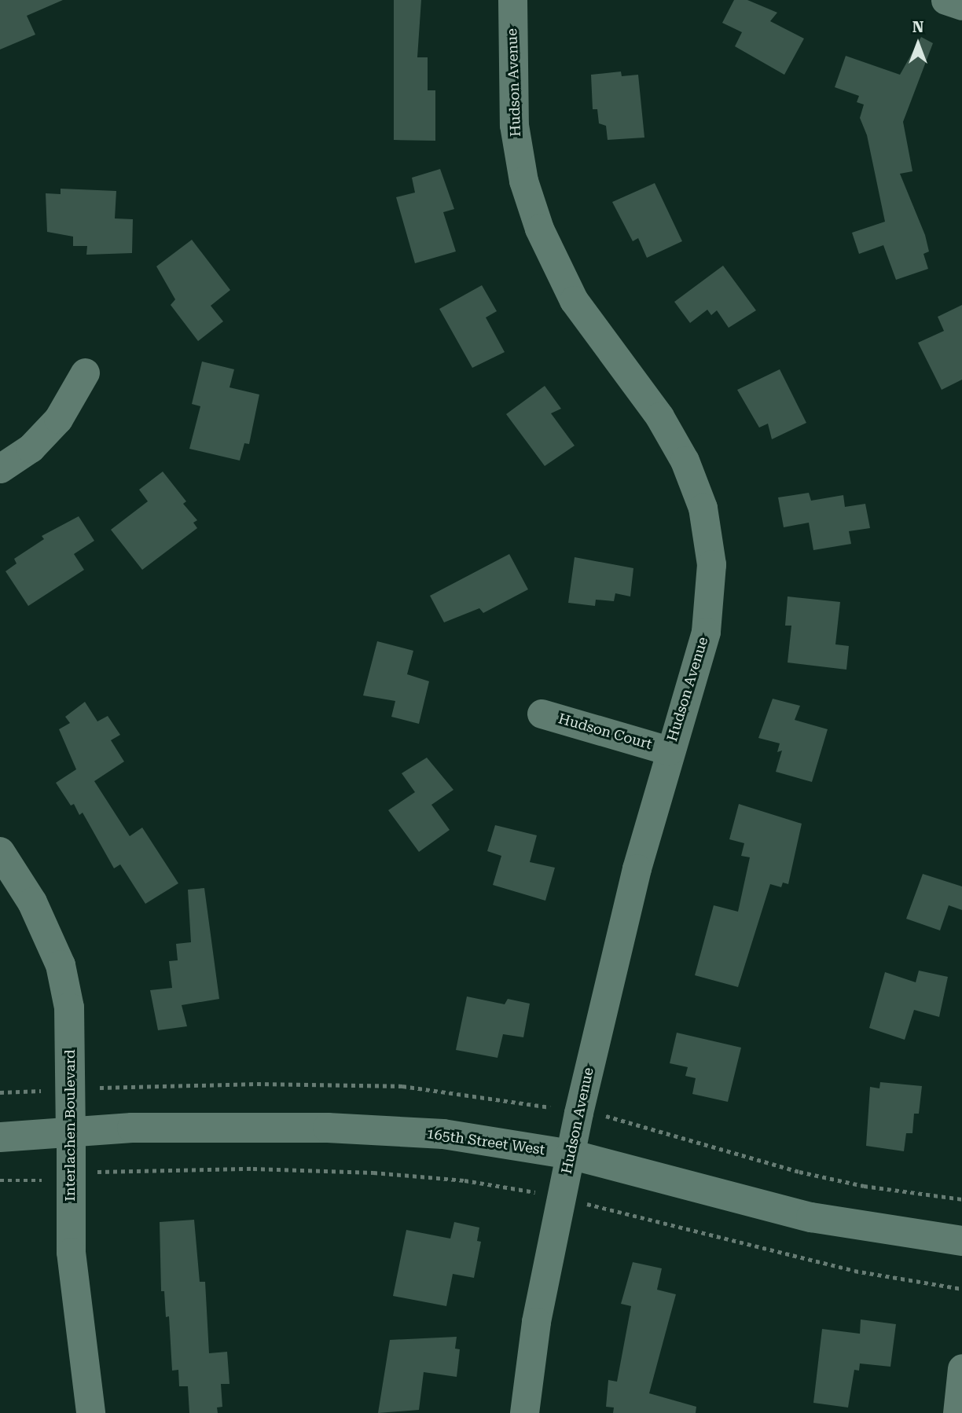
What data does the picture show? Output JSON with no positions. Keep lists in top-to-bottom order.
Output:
{
  "streets": {
    "street": [
      "Hudson Avenue",
      "Hudson Court",
      "Interlachen Boulevard",
      "165th Street West"
    ]
  },
  "crossings": [
    ["Hudson Avenue", "Hudson Court"],
    ["Hudson Avenue", "165th Street West"],
    ["Interlachen Boulevard", "165th Street West"]
  ],
  "north": "top"
}
